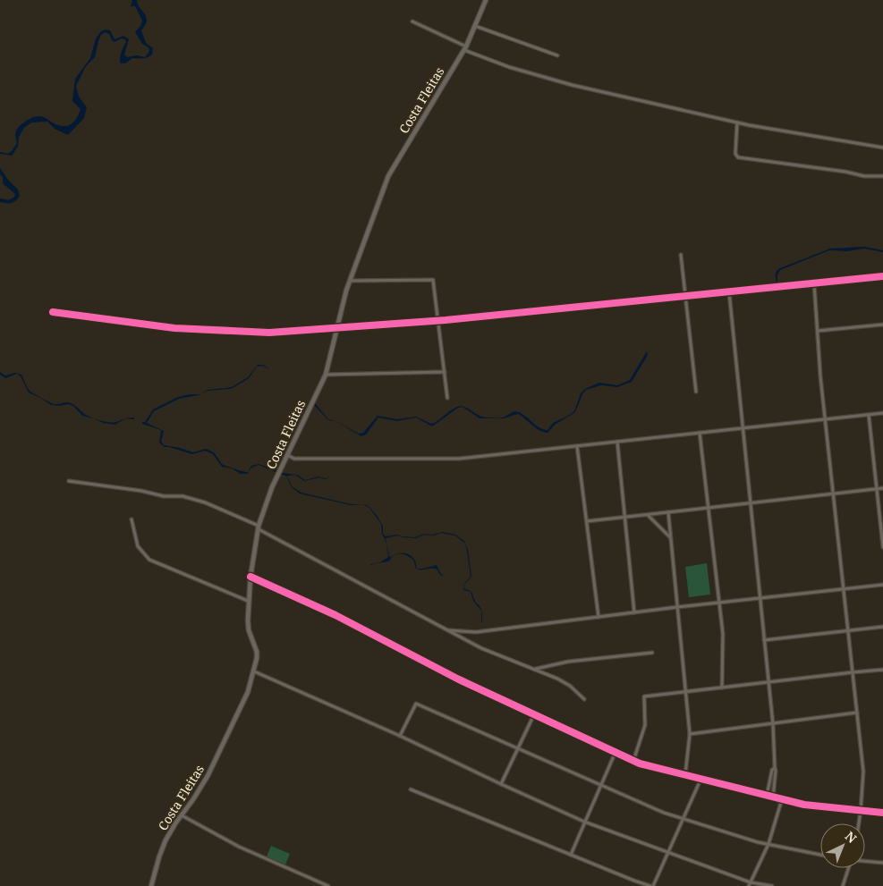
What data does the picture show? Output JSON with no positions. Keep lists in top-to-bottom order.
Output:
{
  "streets": {
    "main road": ["Costa Fleitas"]
  },
  "north": "top right"
}
